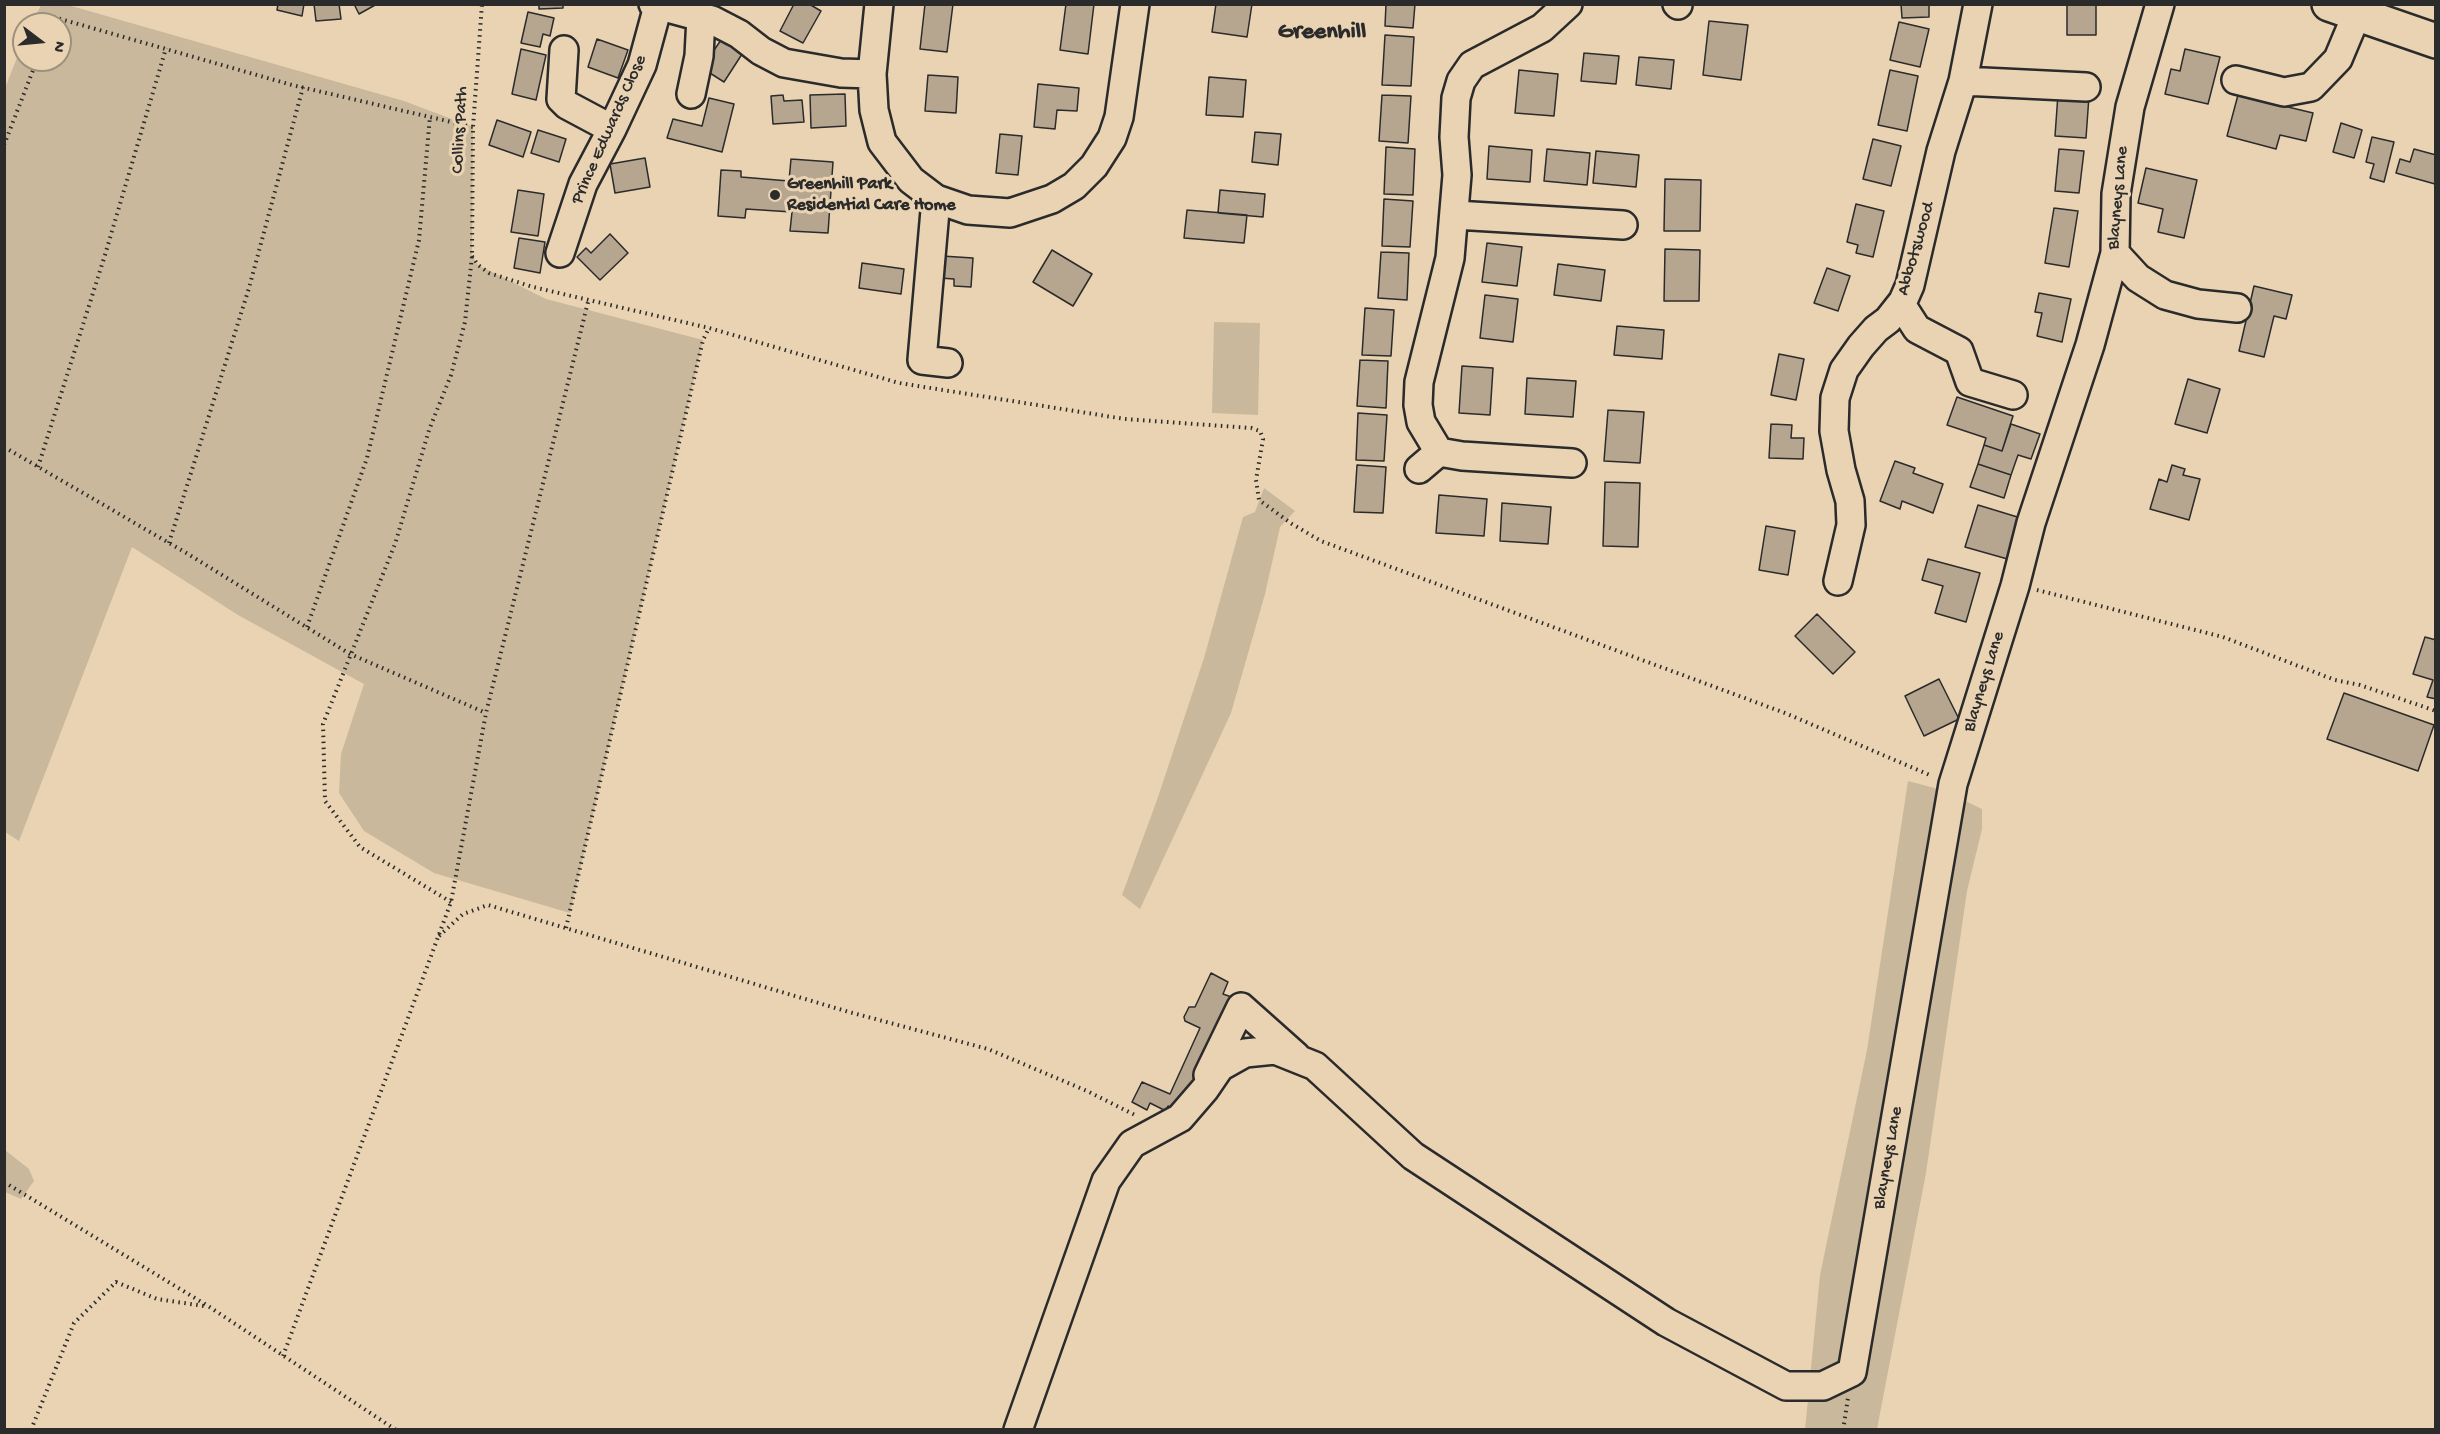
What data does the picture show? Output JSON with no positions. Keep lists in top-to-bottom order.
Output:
{
  "streets": {
    "street": ["Prince Edwards Close", "Blayneys Lane", "Abbotswood"],
    "path": ["Collins Path"]
  },
  "districts": ["Greenhill"],
  "places": ["Greenhill Park Residential Care Home"],
  "north": "right"
}
